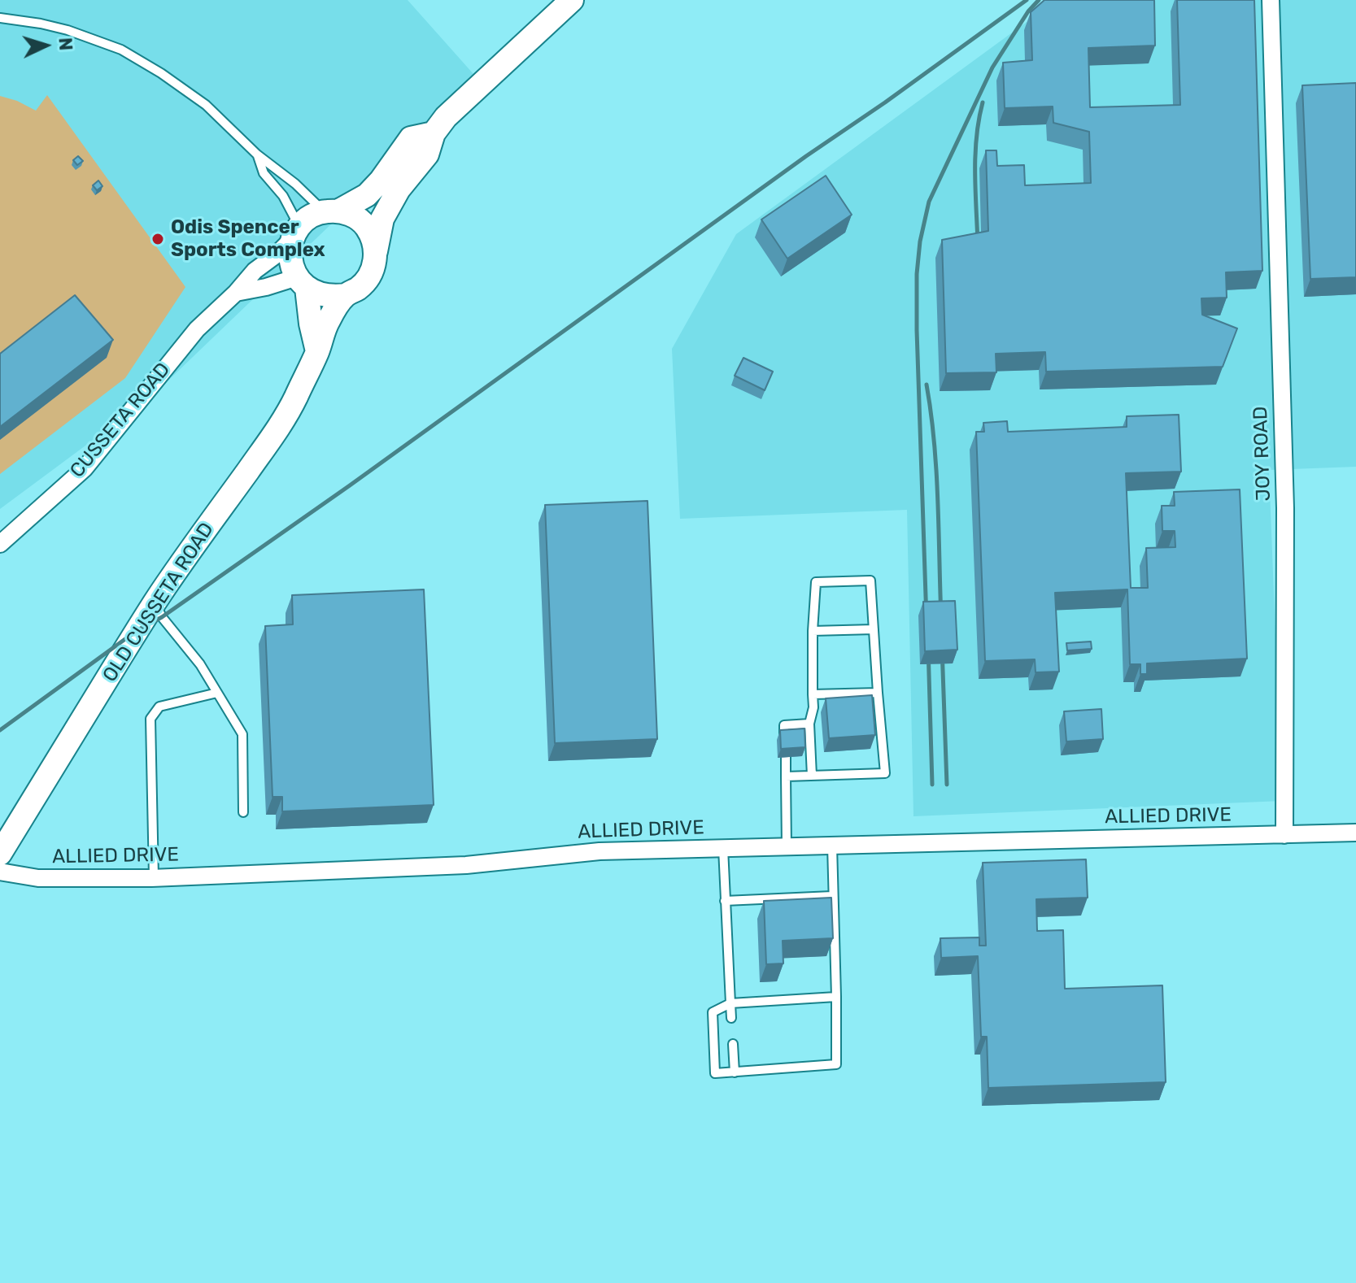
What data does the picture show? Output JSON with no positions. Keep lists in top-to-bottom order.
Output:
{
  "streets": {
    "street": [
      "CUSSETA ROAD",
      "JOY ROAD",
      "OLD CUSSETA ROAD",
      "ALLIED DRIVE"
    ]
  },
  "crossings": [
    ["CUSSETA ROAD", "OLD CUSSETA ROAD"],
    ["JOY ROAD", "ALLIED DRIVE"]
  ],
  "places": ["Odis Spencer Sports Complex"],
  "north": "right"
}
